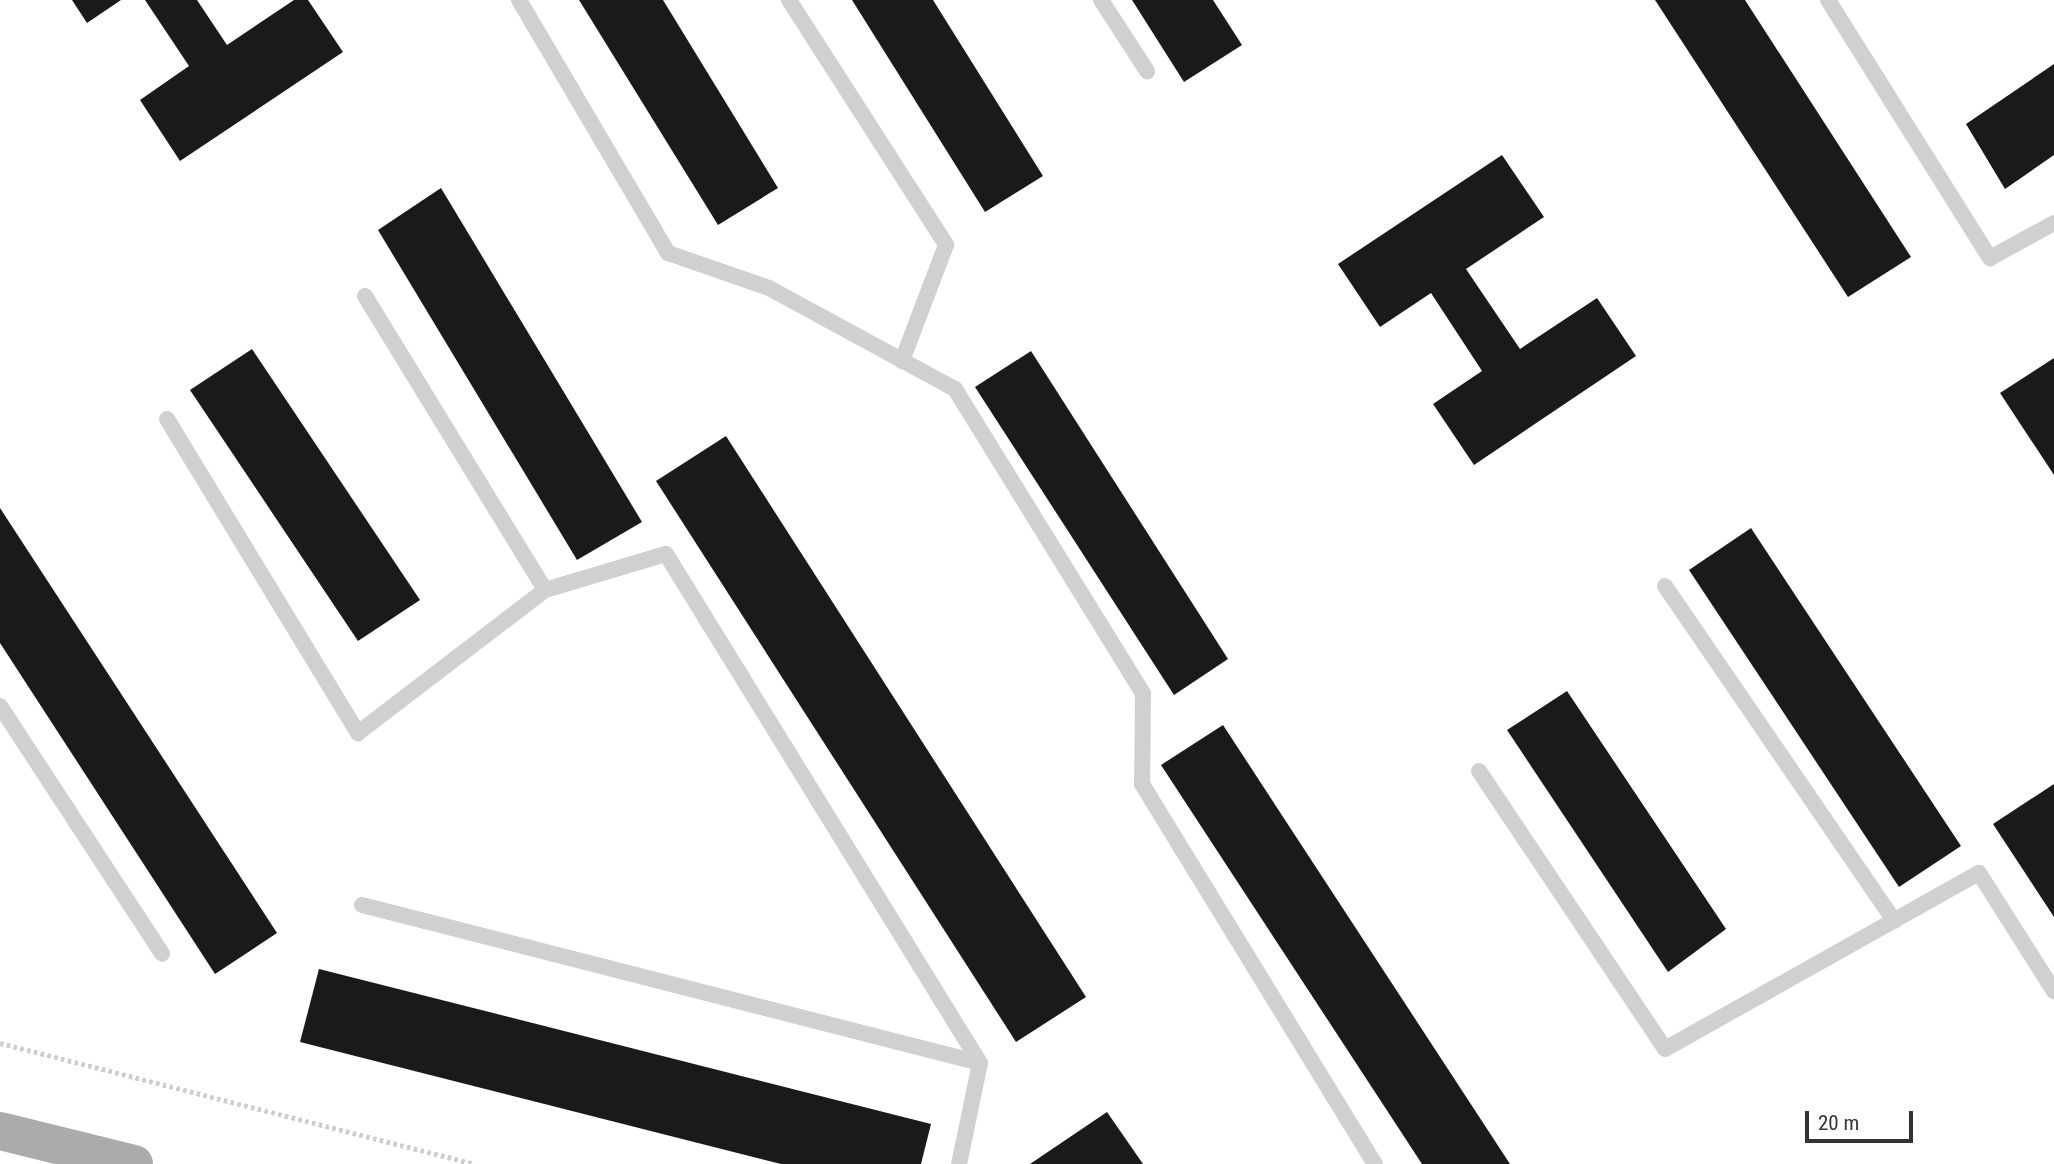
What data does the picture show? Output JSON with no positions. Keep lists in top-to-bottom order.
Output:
{
  "scale_bar": "20 m"
}
